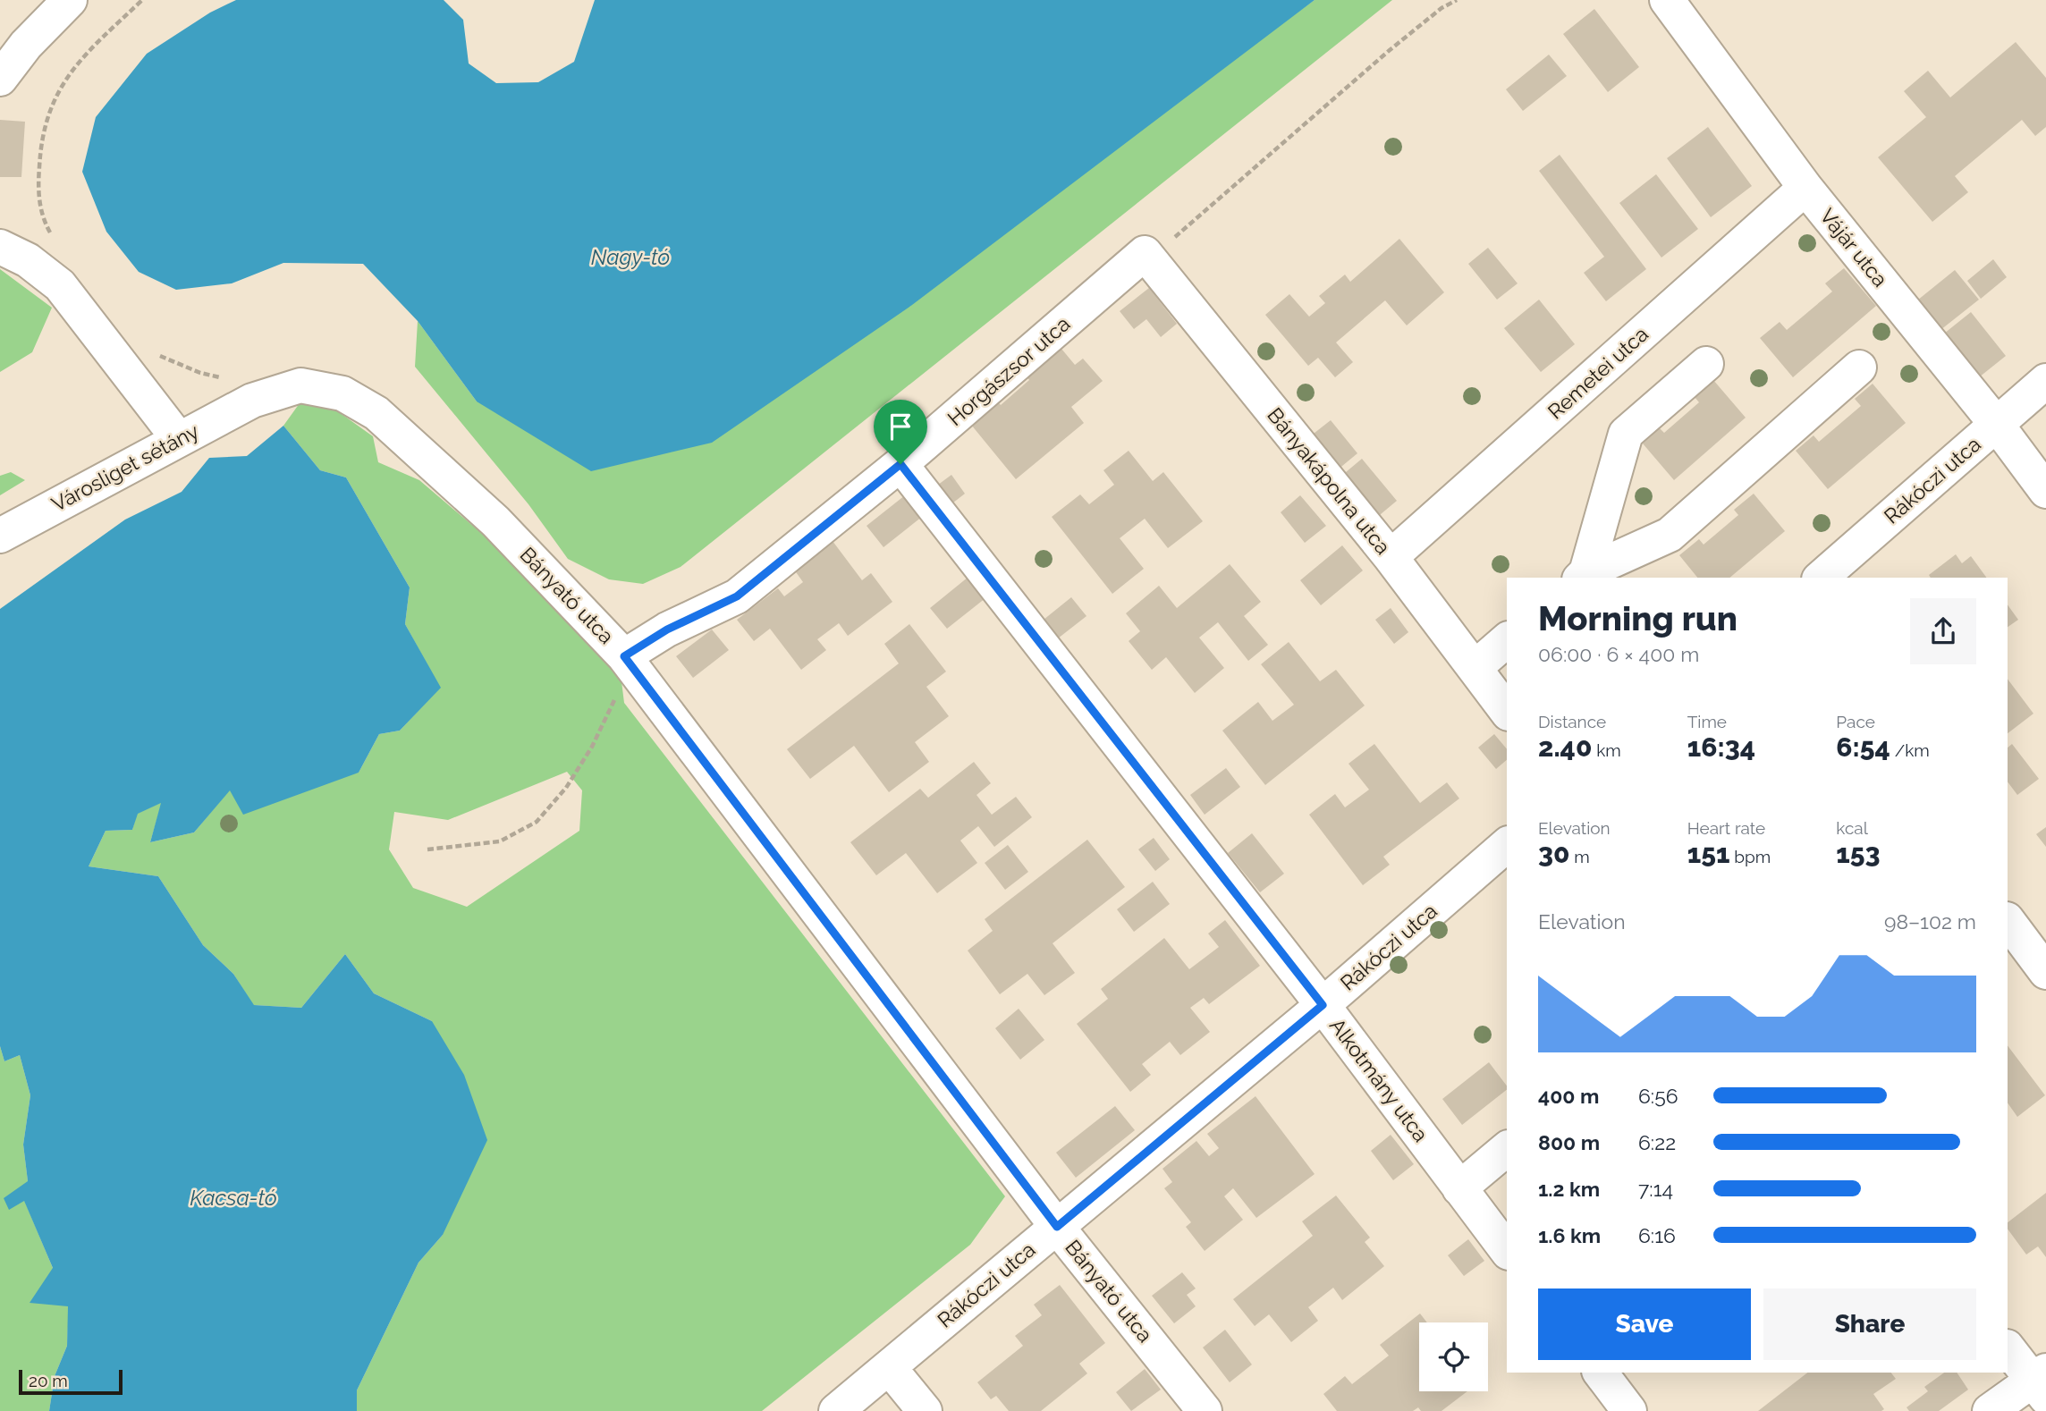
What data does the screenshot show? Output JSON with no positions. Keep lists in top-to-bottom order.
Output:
{
  "streets": {
    "street": [
      "Vájár utca",
      "Horgászsor utca",
      "Remetei utca",
      "Városliget sétány",
      "Rákóczi utca",
      "Bányakápolna utca",
      "Bányató utca",
      "Alkotmány utca"
    ]
  },
  "crossings": [
    ["Vájár utca", "Remetei utca"],
    ["Vájár utca", "Rákóczi utca"],
    ["Horgászsor utca", "Bányakápolna utca"],
    ["Horgászsor utca", "Bányató utca"],
    ["Horgászsor utca", "Alkotmány utca"],
    ["Remetei utca", "Bányakápolna utca"],
    ["Városliget sétány", "Bányató utca"],
    ["Rákóczi utca", "Bányató utca"],
    ["Rákóczi utca", "Alkotmány utca"]
  ],
  "water": ["Nagy-tó", "Kacsa-tó"],
  "scale_bar": "20 m",
  "page": {
    "heading": ["Morning run", "06:00 · 6 × 400 m"],
    "stats": [
      ["Distance", "2.40 km"],
      ["Time", "16:34"],
      ["Pace", "6:54 /km"],
      ["Elevation", "30 m"],
      ["Heart rate", "151 bpm"],
      ["kcal", "153"]
    ],
    "chart": ["Elevation", "98–102 m"],
    "list": [
      {
        "name": "400 m",
        "note": "6:56"
      },
      {
        "name": "800 m",
        "note": "6:22"
      },
      {
        "name": "1.2 km",
        "note": "7:14"
      },
      {
        "name": "1.6 km",
        "note": "6:16"
      }
    ],
    "buttons": ["Save", "Share"],
    "scale": "20 m"
  }
}
